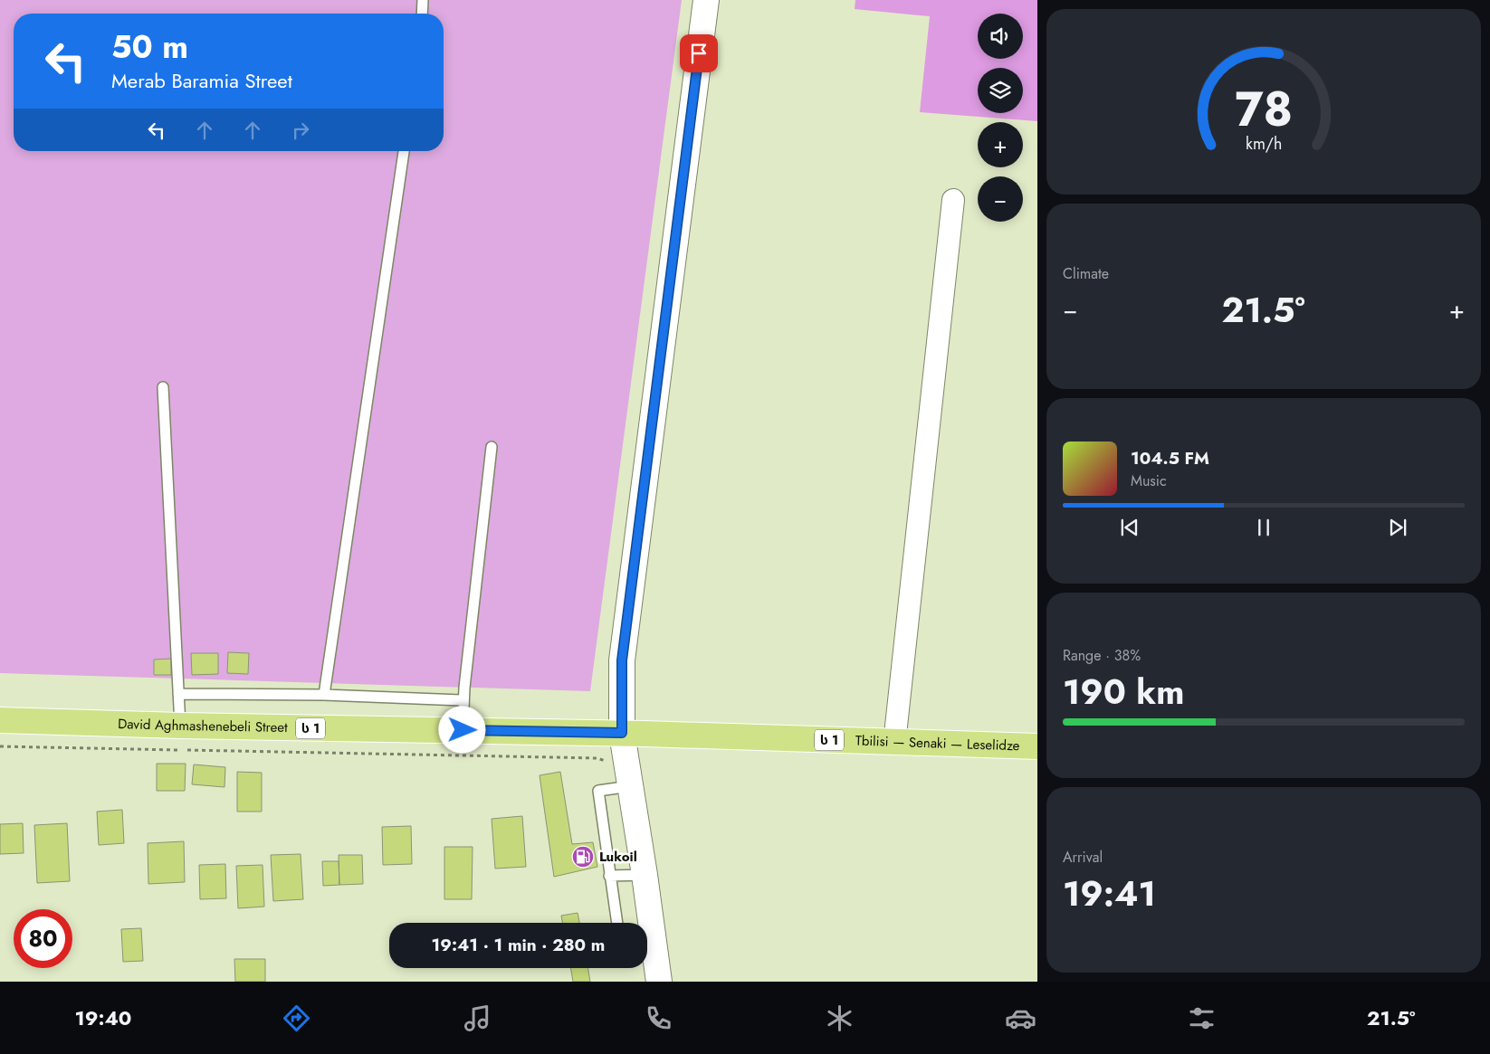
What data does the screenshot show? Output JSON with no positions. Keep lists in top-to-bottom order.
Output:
{
  "streets": {
    "highway": ["David Aghmashenebeli Street", "ს 1", "Tbilisi — Senaki — Leselidze"]
  },
  "crossings": [
    ["David Aghmashenebeli Street", "Tbilisi — Senaki — Leselidze"]
  ],
  "places": {
    "fuel station": ["Lukoil"]
  },
  "page": {
    "map_buttons": ["+", "−"],
    "turn": ["50 m", "Merab Baramia Street"],
    "tile": [
      "Climate",
      ["Range · 38%", "190 km"],
      ["Arrival", "19:41"]
    ],
    "heat": ["−", "21.5°", "+"],
    "song": ["104.5 FM", "Music"],
    "limit": "80",
    "trip": "19:41 · 1 min · 280 m",
    "tabs": ["19:40", "21.5°"],
    "gauge": ["78", "km/h"]
  }
}
